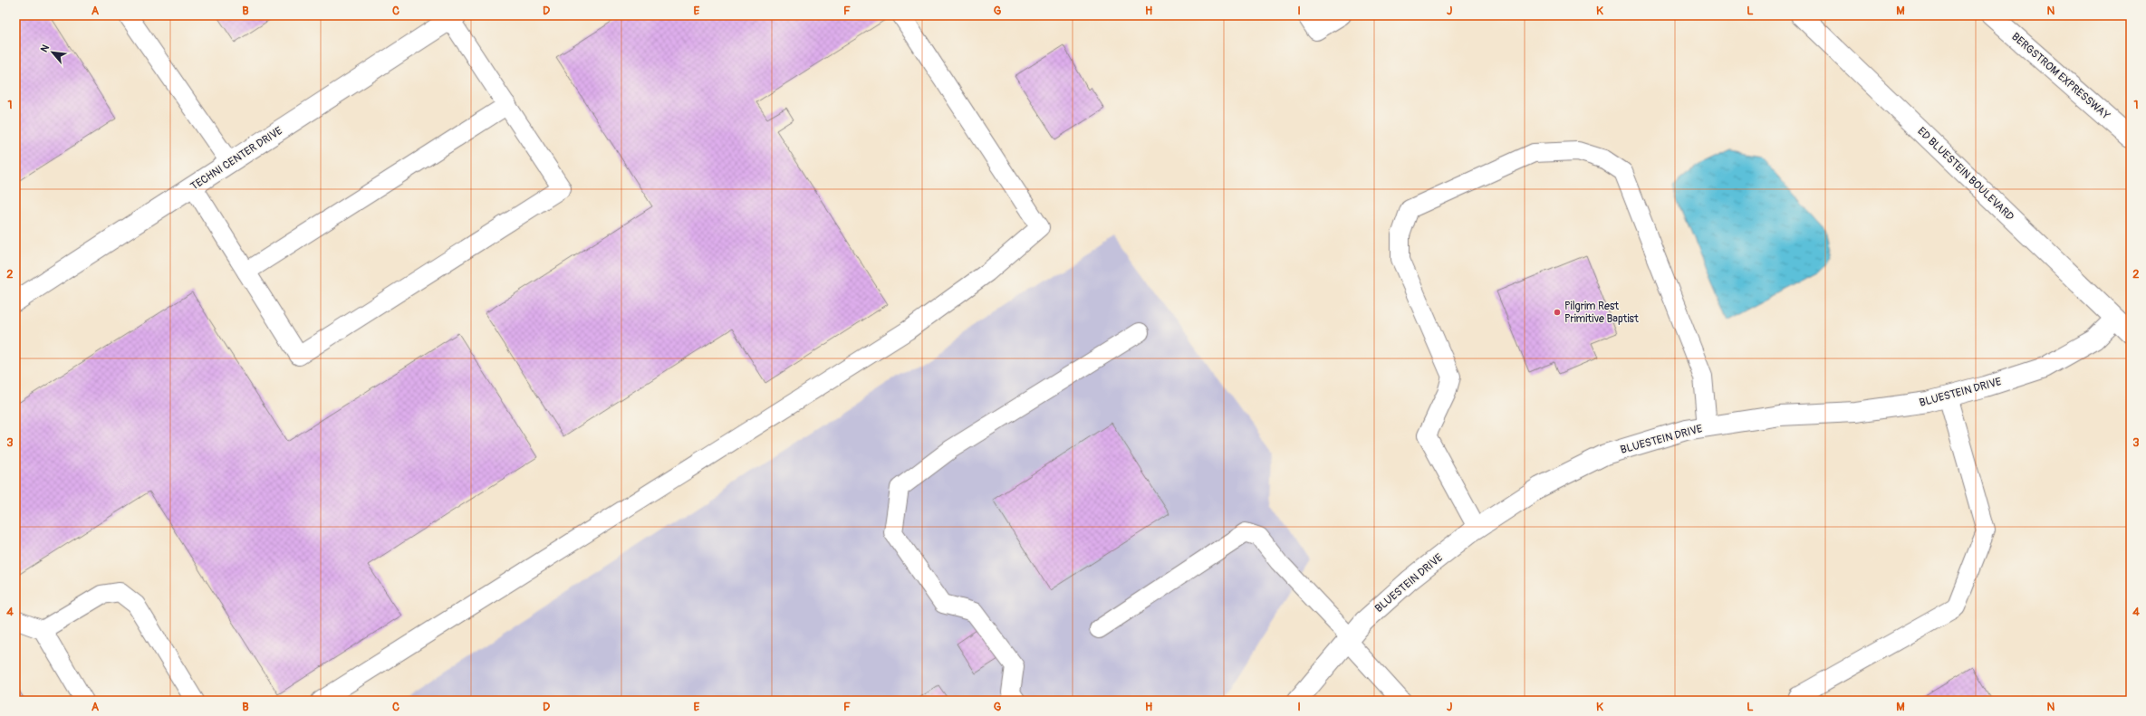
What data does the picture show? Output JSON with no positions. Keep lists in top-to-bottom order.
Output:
{
  "streets": {
    "main road": [
      "BERGSTROM EXPRESSWAY",
      "TECHNI CENTER DRIVE",
      "ED BLUESTEIN BOULEVARD",
      "BLUESTEIN DRIVE"
    ]
  },
  "crossings": [
    ["ED BLUESTEIN BOULEVARD", "BLUESTEIN DRIVE"]
  ],
  "places": ["Pilgrim Rest Primitive Baptist"],
  "north": "top left",
  "grid": {
    "columns": [
      "A",
      "B",
      "C",
      "D",
      "E",
      "F",
      "G",
      "H",
      "I",
      "J",
      "K",
      "L",
      "M",
      "N"
    ],
    "rows": [
      "1",
      "2",
      "3",
      "4"
    ]
  }
}
